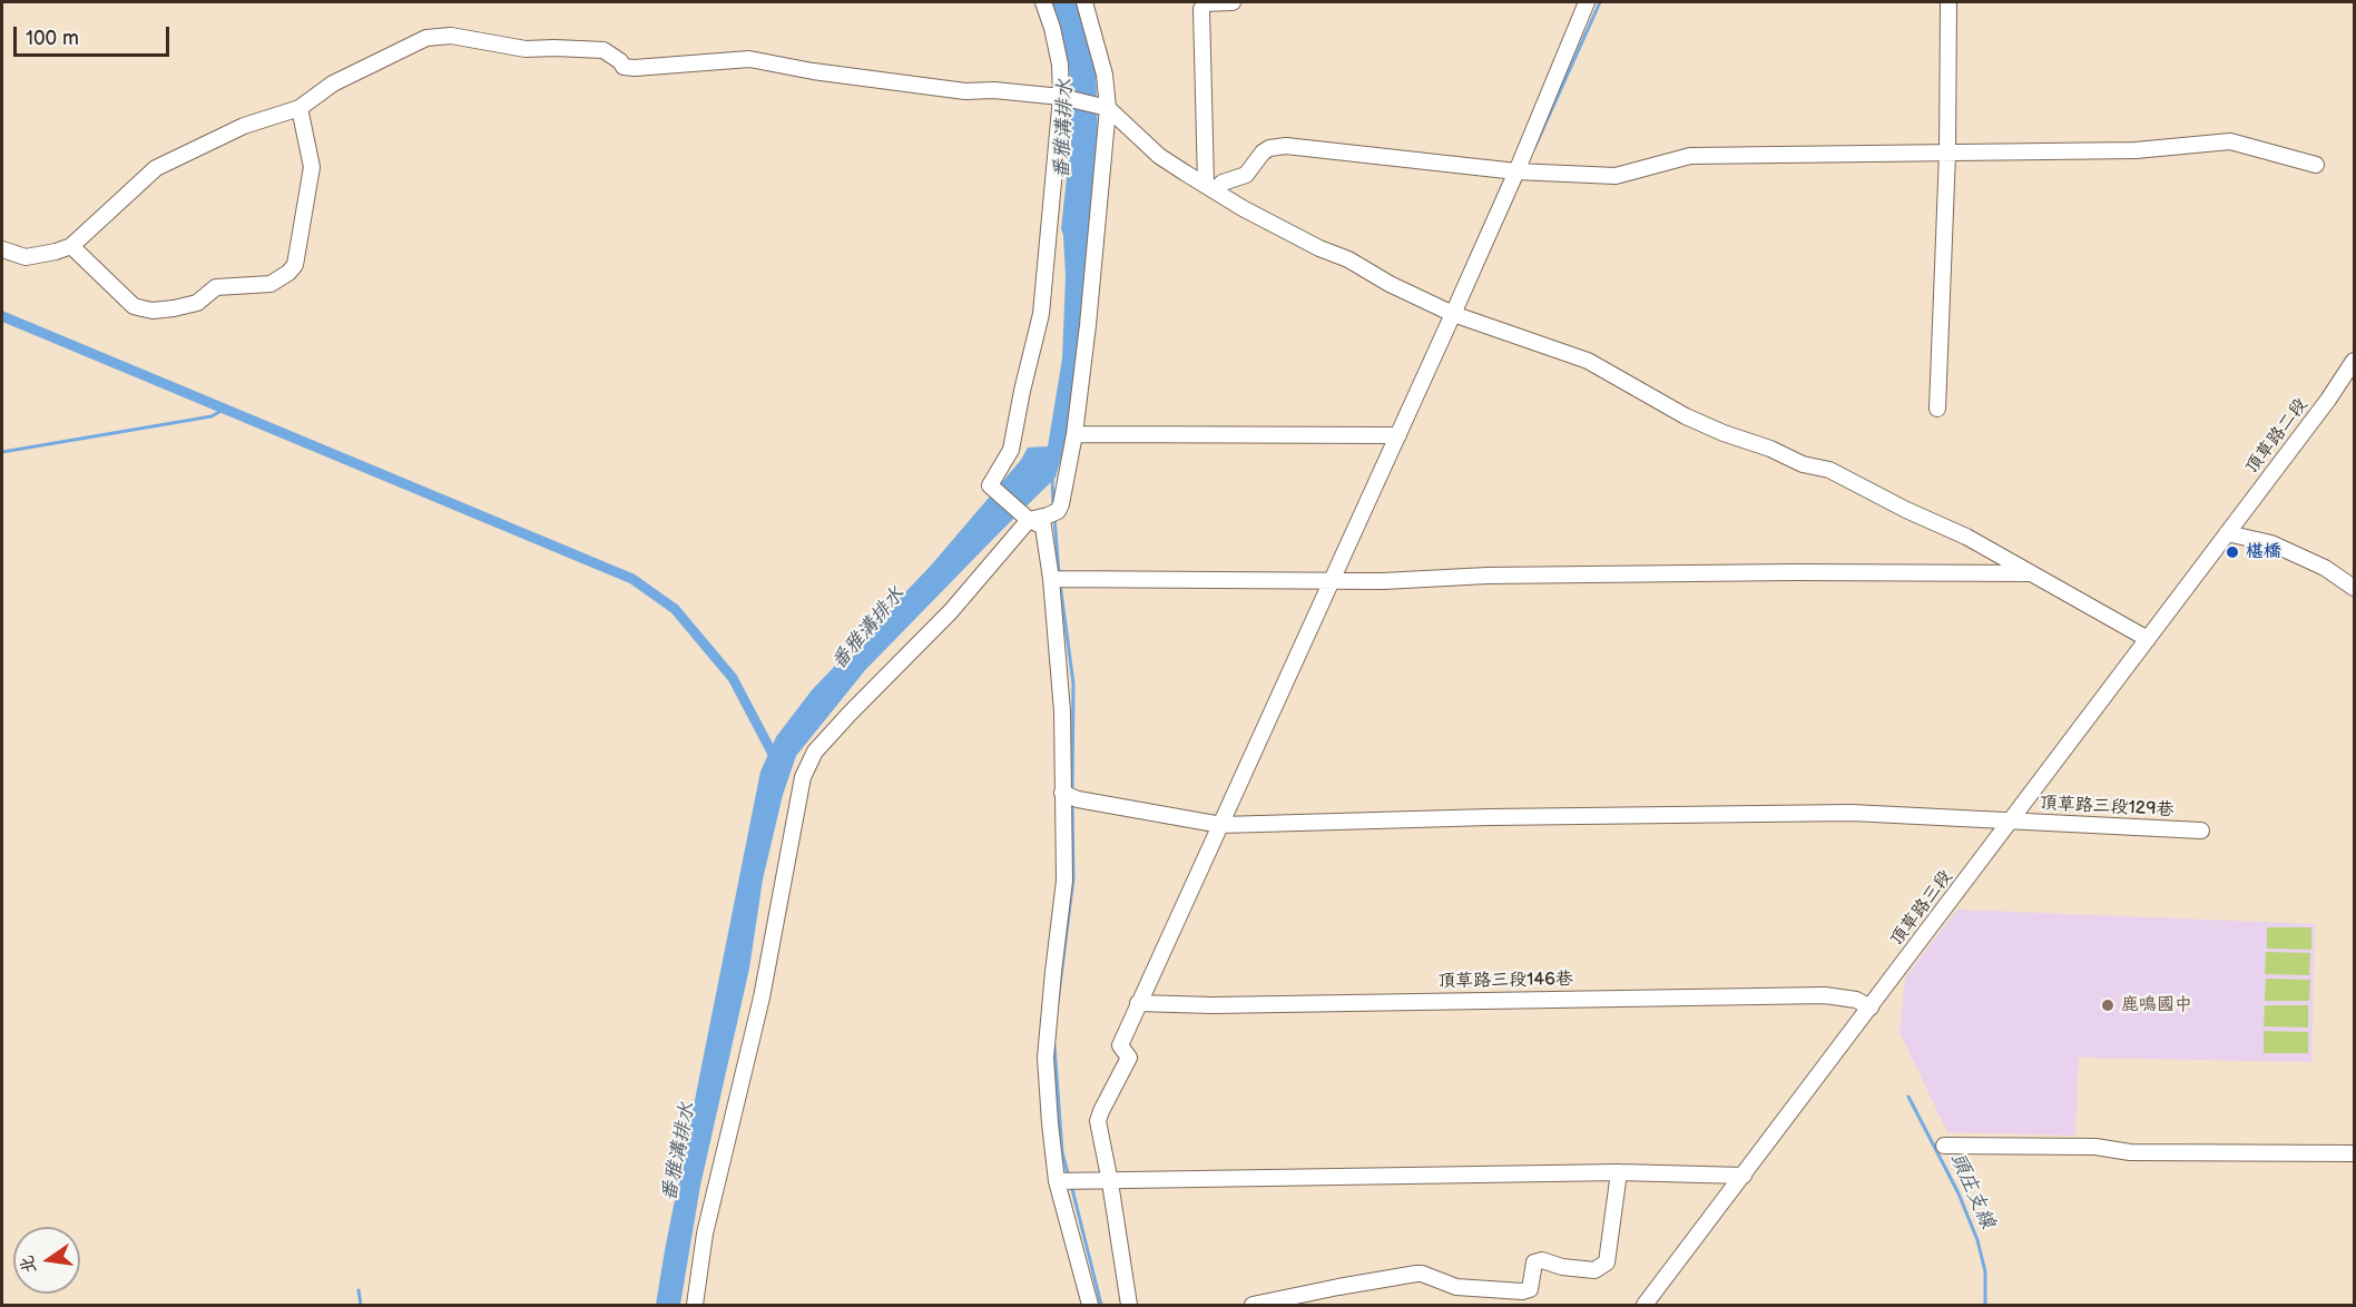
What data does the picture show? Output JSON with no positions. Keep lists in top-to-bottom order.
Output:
{
  "streets": {
    "street": [
      "頂草路二段",
      "頂草路三段129巷",
      "頂草路三段",
      "頂草路三段146巷"
    ]
  },
  "crossings": [
    ["頂草路二段", "頂草路三段"],
    ["頂草路三段129巷", "頂草路三段"],
    ["頂草路三段", "頂草路三段146巷"]
  ],
  "water": ["番雅溝排水", "頭庄支線"],
  "places": ["椹橋", "鹿鳴國中"],
  "scale_bar": "100 m",
  "north": "left"
}
